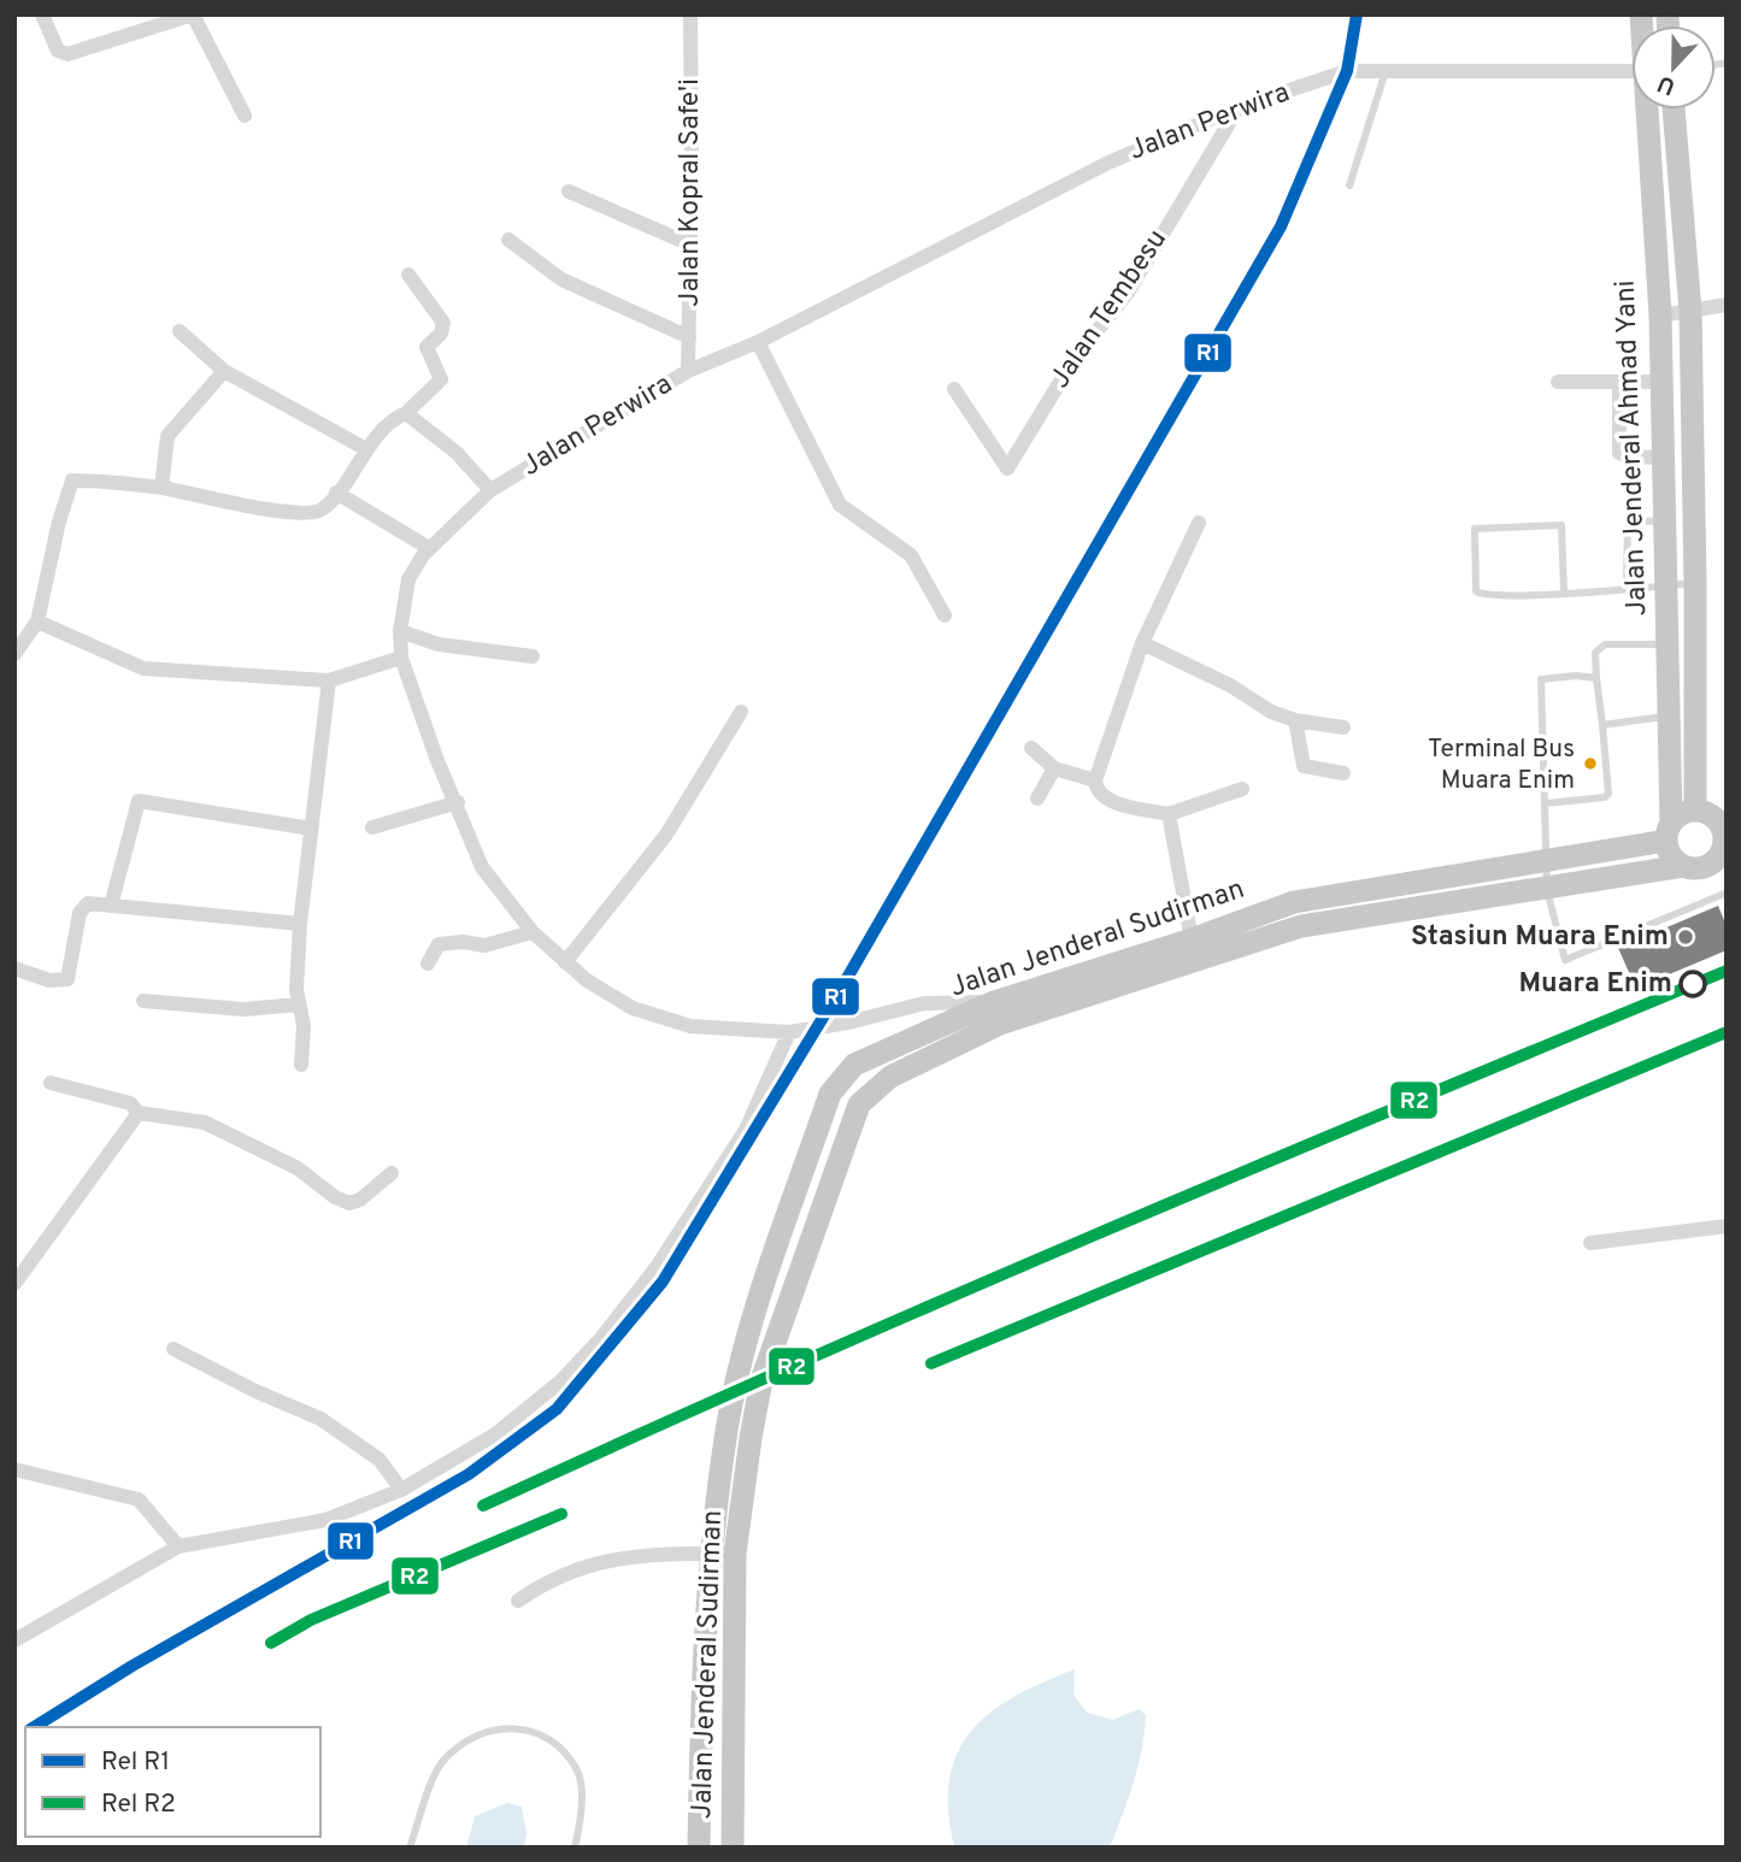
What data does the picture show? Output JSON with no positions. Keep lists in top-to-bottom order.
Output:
{
  "streets": {
    "highway": ["Jalan Jenderal Ahmad Yani", "Jalan Jenderal Sudirman"],
    "street": ["Jalan Perwira", "Jalan Kopral Safe'i", "Jalan Tembesu"]
  },
  "crossings": [
    ["Jalan Perwira", "Jalan Kopral Safe'i"],
    ["Jalan Perwira", "Jalan Tembesu"],
    ["Jalan Perwira", "Jalan Jenderal Sudirman"],
    ["Jalan Jenderal Ahmad Yani", "Jalan Jenderal Sudirman"]
  ],
  "places": ["Terminal Bus Muara Enim", "Stasiun Muara Enim", "Muara Enim"],
  "lines": ["rail line R1", "rail line R2"],
  "legend": ["Rel R1", "Rel R2"],
  "north": "bottom"
}
